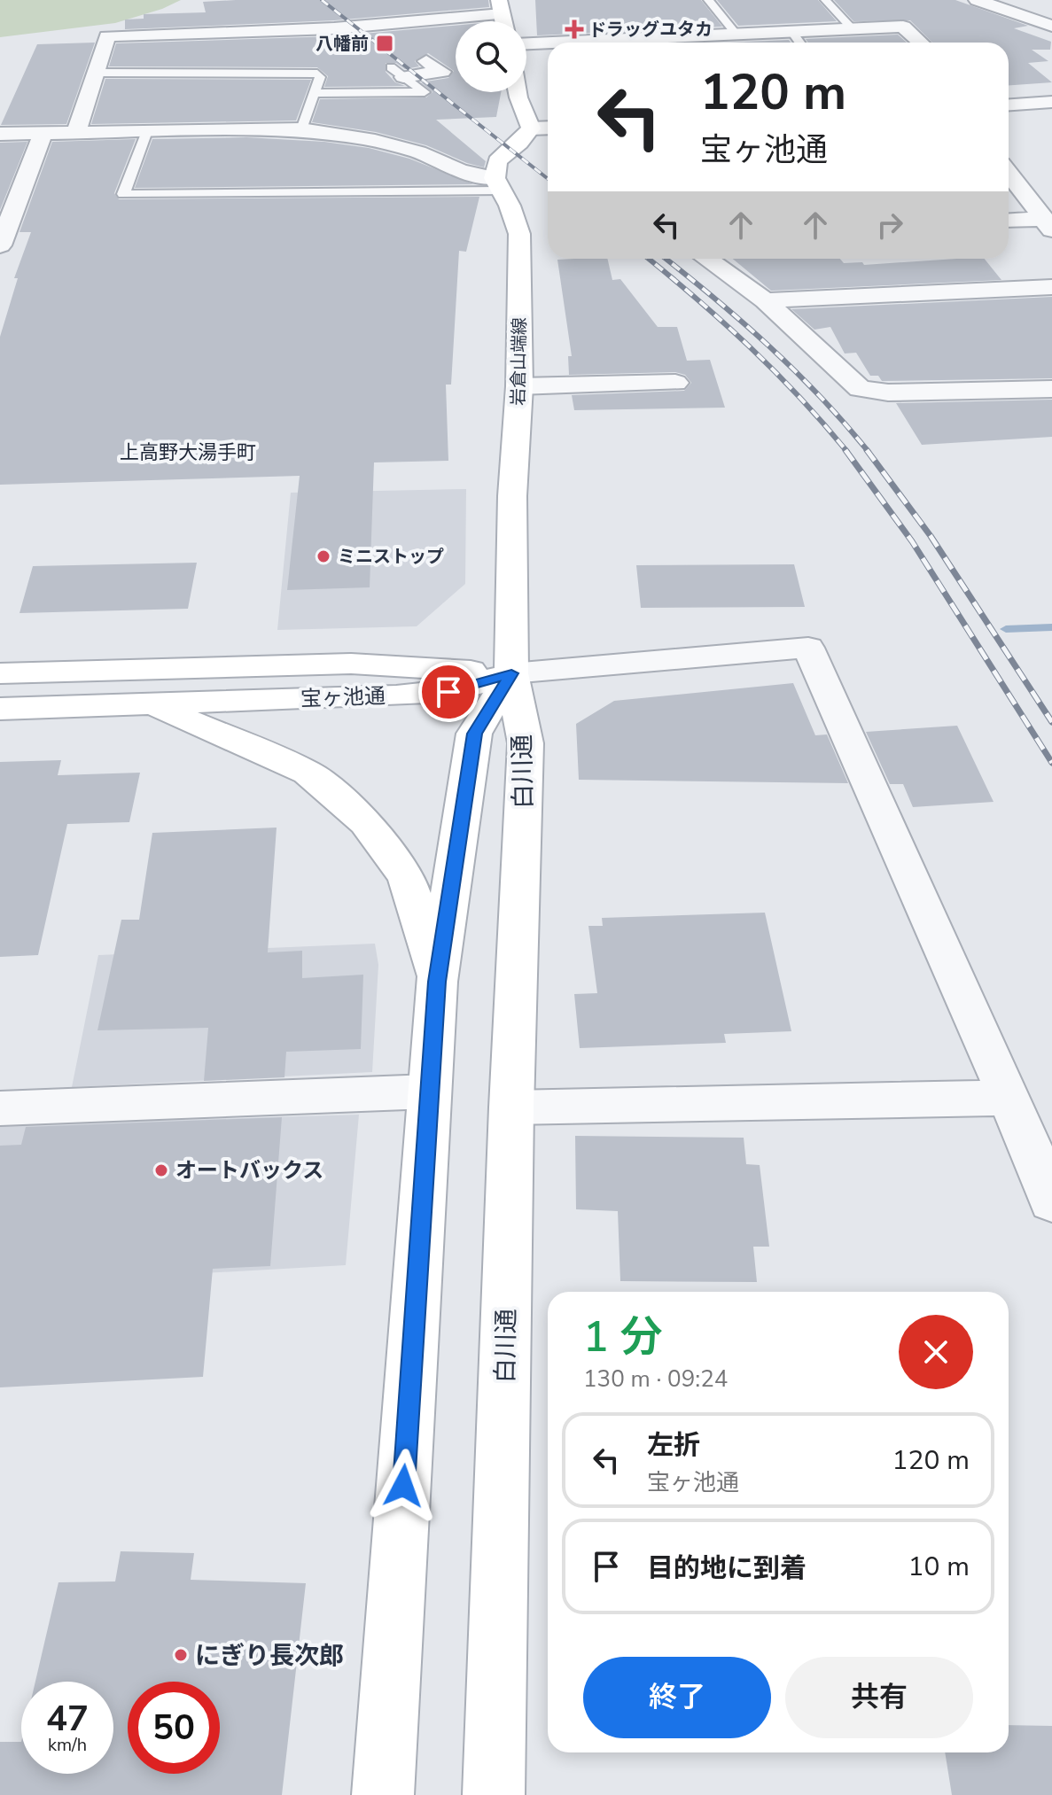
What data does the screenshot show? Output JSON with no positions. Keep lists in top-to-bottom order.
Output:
{
  "streets": {
    "main road": ["岩倉山端線", "宝ヶ池通", "白川通"]
  },
  "crossings": [
    ["岩倉山端線", "宝ヶ池通"],
    ["岩倉山端線", "白川通"],
    ["宝ヶ池通", "白川通"]
  ],
  "districts": ["上高野大湯手町"],
  "places": {
    "health": ["ドラッグユタカ"],
    "transit": ["八幡前"],
    "other": ["ミニストップ", "オートバックス", "にぎり長次郎"]
  },
  "page": {
    "turn": ["120 m", "宝ヶ池通"],
    "heading": ["1 分", "130 m · 09:24"],
    "list": [
      {
        "name": "左折",
        "note": "宝ヶ池通",
        "value": "120 m"
      },
      {
        "name": "目的地に到着",
        "value": "10 m"
      }
    ],
    "buttons": ["終了", "共有"],
    "speed": "47 km/h",
    "limit": "50"
  }
}
